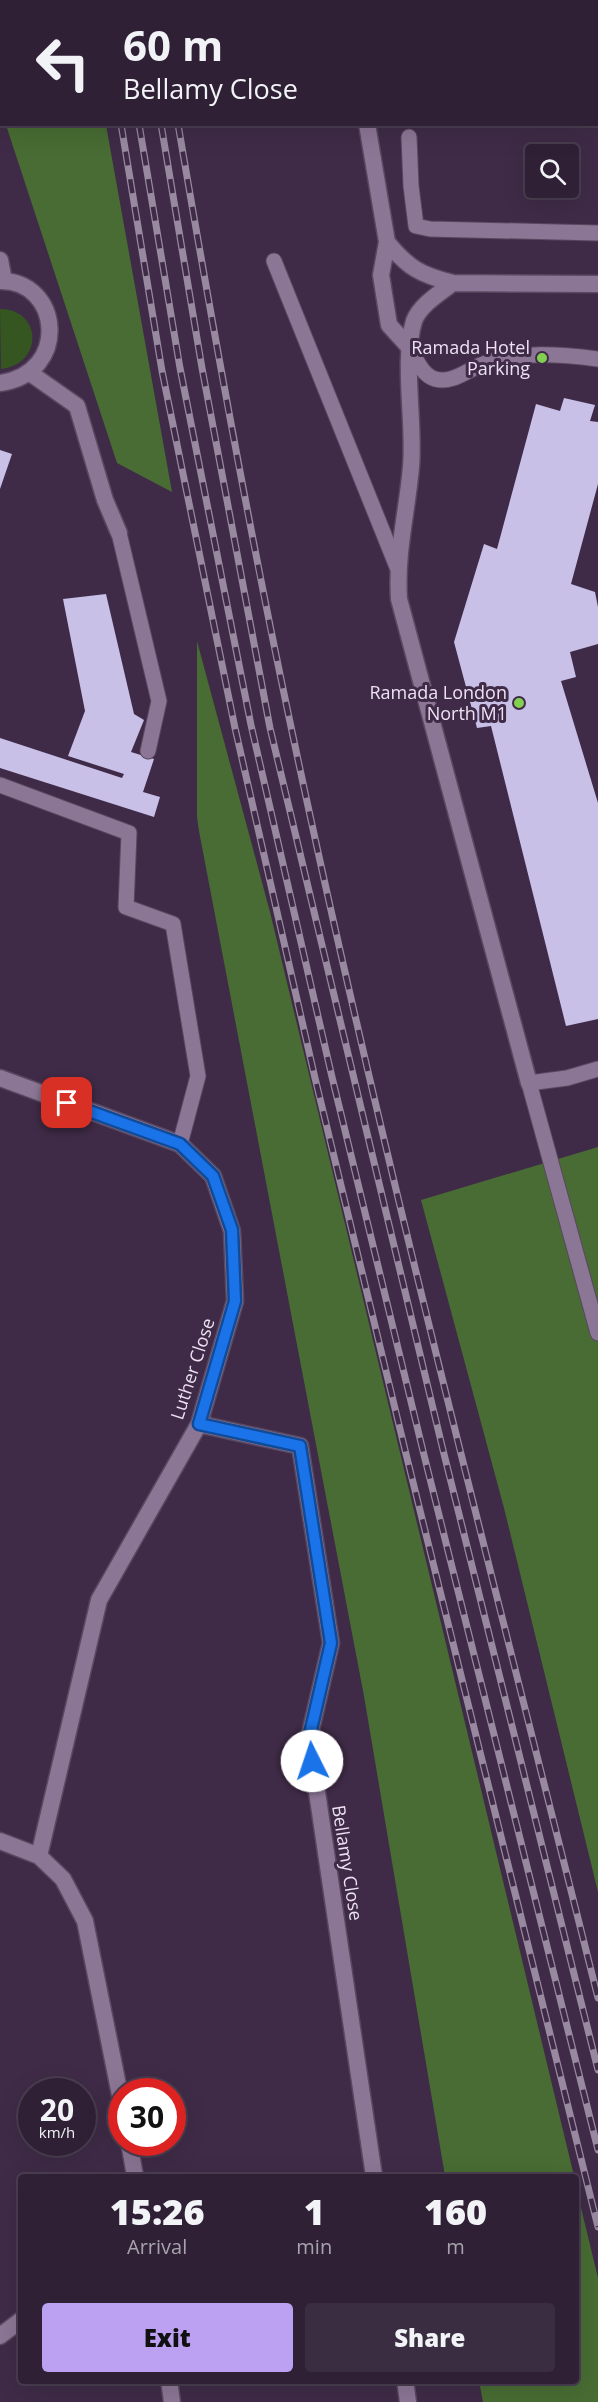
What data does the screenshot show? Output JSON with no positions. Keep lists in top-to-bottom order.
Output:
{
  "streets": {
    "street": ["Luther Close", "Bellamy Close"]
  },
  "crossings": [
    ["Luther Close", "Bellamy Close"]
  ],
  "places": ["Ramada Hotel Parking", "Ramada London North M1"],
  "page": {
    "turn": ["60 m", "Bellamy Close"],
    "speed": "20 km/h",
    "limit": "30",
    "eta": [
      "15:26",
      "Arrival",
      "1",
      "min",
      "160",
      "m"
    ],
    "buttons": ["Exit", "Share"]
  }
}
